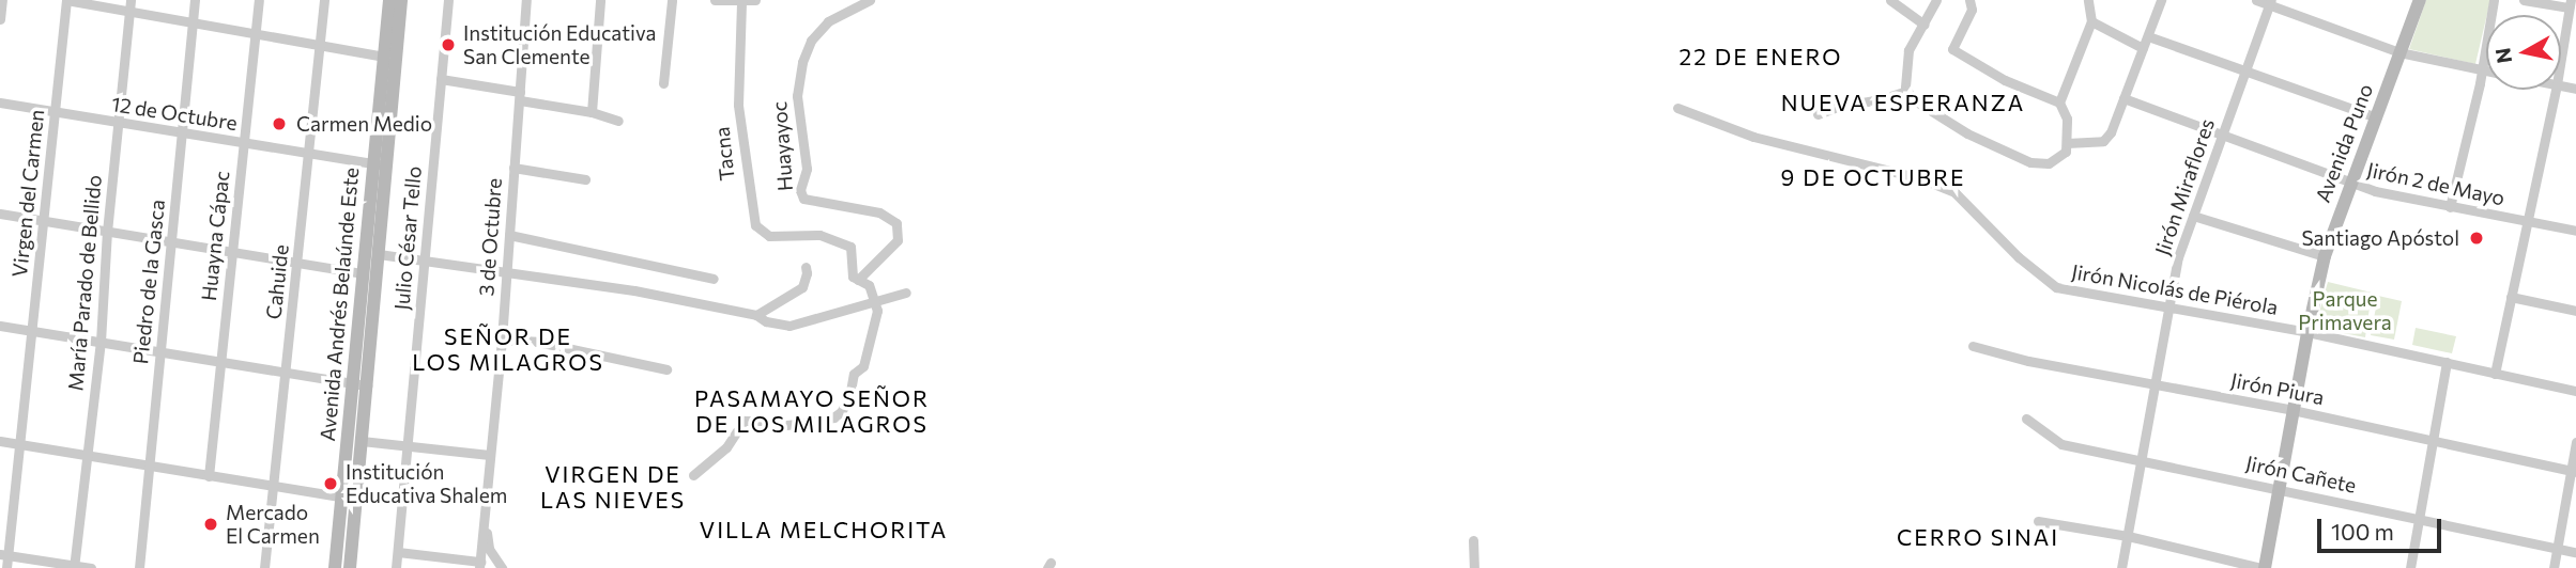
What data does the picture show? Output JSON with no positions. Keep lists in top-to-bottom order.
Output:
{
  "streets": {
    "street": [
      "12 de Octubre",
      "Avenida Puno",
      "Huayayoc",
      "Tacna",
      "Jirón 2 de Mayo",
      "Jirón Miraflores",
      "Virgen del Carmen",
      "Huayna Cápac",
      "3 de Octubre",
      "Julio César Tello",
      "Piedro de la Gasca",
      "Cahuide",
      "María Parado de Bellido",
      "Jirón Nicolás de Piérola",
      "Avenida Andrés Belaúnde Este",
      "Jirón Piura",
      "Jirón Cañete"
    ]
  },
  "crossings": [
    ["12 de Octubre", "Virgen del Carmen"],
    ["12 de Octubre", "Huayna Cápac"],
    ["12 de Octubre", "Piedro de la Gasca"],
    ["12 de Octubre", "Cahuide"],
    ["12 de Octubre", "María Parado de Bellido"],
    ["12 de Octubre", "Avenida Andrés Belaúnde Este"],
    ["Avenida Puno", "Jirón 2 de Mayo"],
    ["Avenida Puno", "Jirón Nicolás de Piérola"],
    ["Avenida Puno", "Jirón Piura"],
    ["Avenida Puno", "Jirón Cañete"],
    ["Huayayoc", "Tacna"],
    ["Jirón 2 de Mayo", "Jirón Miraflores"],
    ["Jirón Miraflores", "Jirón Nicolás de Piérola"],
    ["Jirón Miraflores", "Jirón Piura"],
    ["Jirón Miraflores", "Jirón Cañete"]
  ],
  "districts": [
    "22 DE ENERO",
    "NUEVA ESPERANZA",
    "9 DE OCTUBRE",
    "SEÑOR DE LOS MILAGROS",
    "PASAMAYO SEÑOR DE LOS MILAGROS",
    "VIRGEN DE LAS NIEVES",
    "VILLA MELCHORITA",
    "CERRO SINAI"
  ],
  "parks": ["Parque Primavera"],
  "places": [
    "Institución Educativa San Clemente",
    "Carmen Medio",
    "Santiago Apóstol",
    "Institución Educativa Shalem",
    "Mercado El Carmen"
  ],
  "scale_bar": "100 m",
  "north": "left"
}
